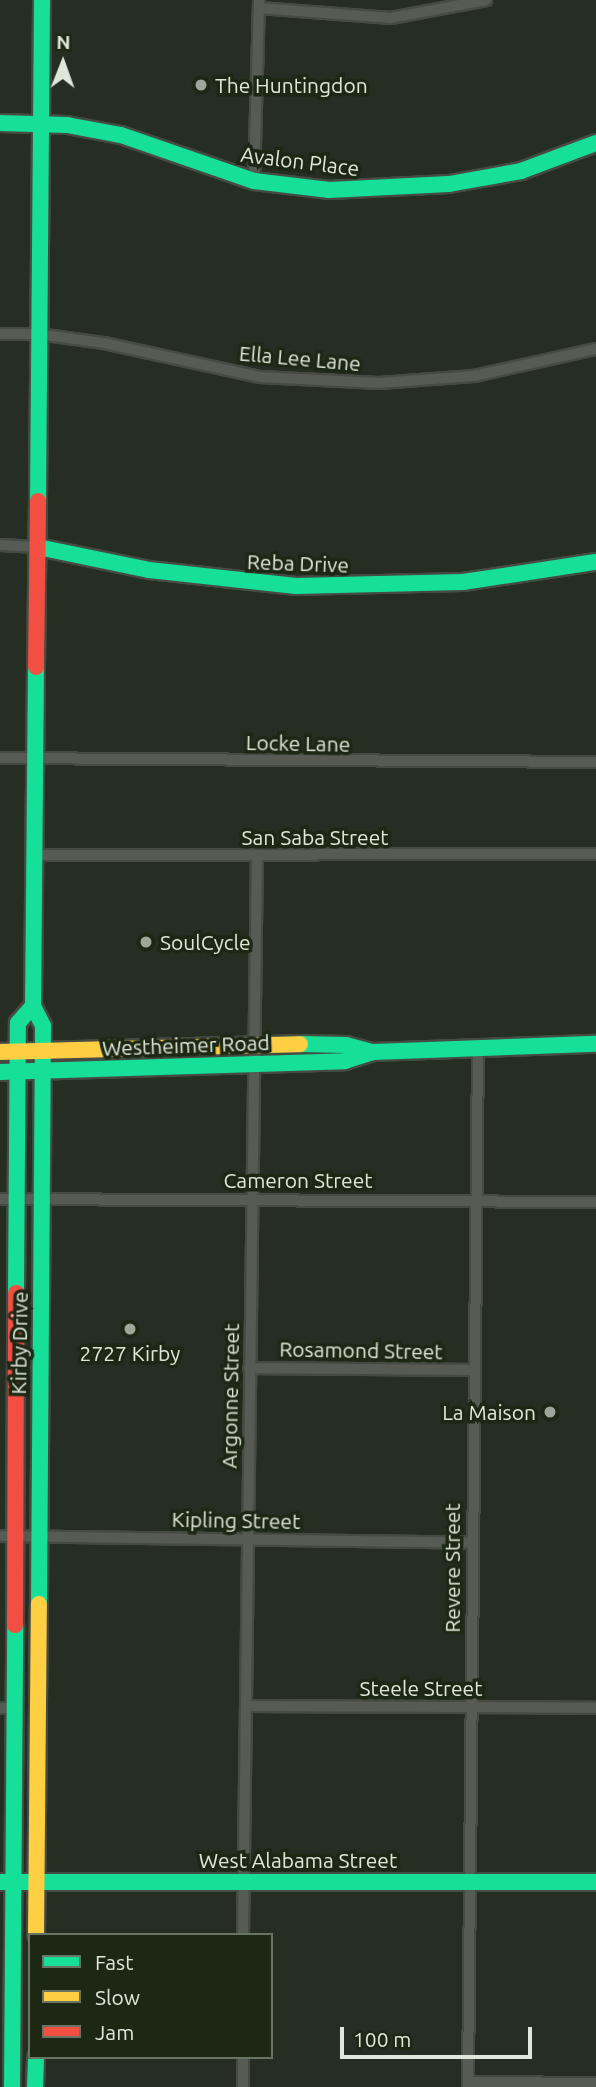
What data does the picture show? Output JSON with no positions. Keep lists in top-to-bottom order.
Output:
{
  "streets": {
    "main road": [
      "Avalon Place",
      "Reba Drive",
      "Westheimer Road",
      "Kirby Drive",
      "West Alabama Street"
    ],
    "street": [
      "Ella Lee Lane",
      "Locke Lane",
      "San Saba Street",
      "Cameron Street",
      "Rosamond Street",
      "Argonne Street",
      "Kipling Street",
      "Revere Street",
      "Steele Street"
    ]
  },
  "crossings": [
    ["Avalon Place", "Kirby Drive"],
    ["Ella Lee Lane", "Kirby Drive"],
    ["Reba Drive", "Kirby Drive"],
    ["Locke Lane", "Kirby Drive"],
    ["San Saba Street", "Kirby Drive"],
    ["San Saba Street", "Argonne Street"],
    ["Westheimer Road", "Kirby Drive"],
    ["Westheimer Road", "Argonne Street"],
    ["Westheimer Road", "Revere Street"],
    ["Cameron Street", "Kirby Drive"],
    ["Cameron Street", "Argonne Street"],
    ["Cameron Street", "Revere Street"],
    ["Kirby Drive", "Kipling Street"],
    ["Kirby Drive", "West Alabama Street"],
    ["Rosamond Street", "Argonne Street"],
    ["Rosamond Street", "Revere Street"],
    ["Argonne Street", "Kipling Street"],
    ["Argonne Street", "Steele Street"],
    ["Argonne Street", "West Alabama Street"],
    ["Kipling Street", "Revere Street"],
    ["Revere Street", "Steele Street"],
    ["Revere Street", "West Alabama Street"]
  ],
  "places": [
    "The Huntingdon",
    "SoulCycle",
    "2727 Kirby",
    "La Maison"
  ],
  "legend": ["Fast", "Slow", "Jam"],
  "scale_bar": "100 m",
  "north": "top"
}
